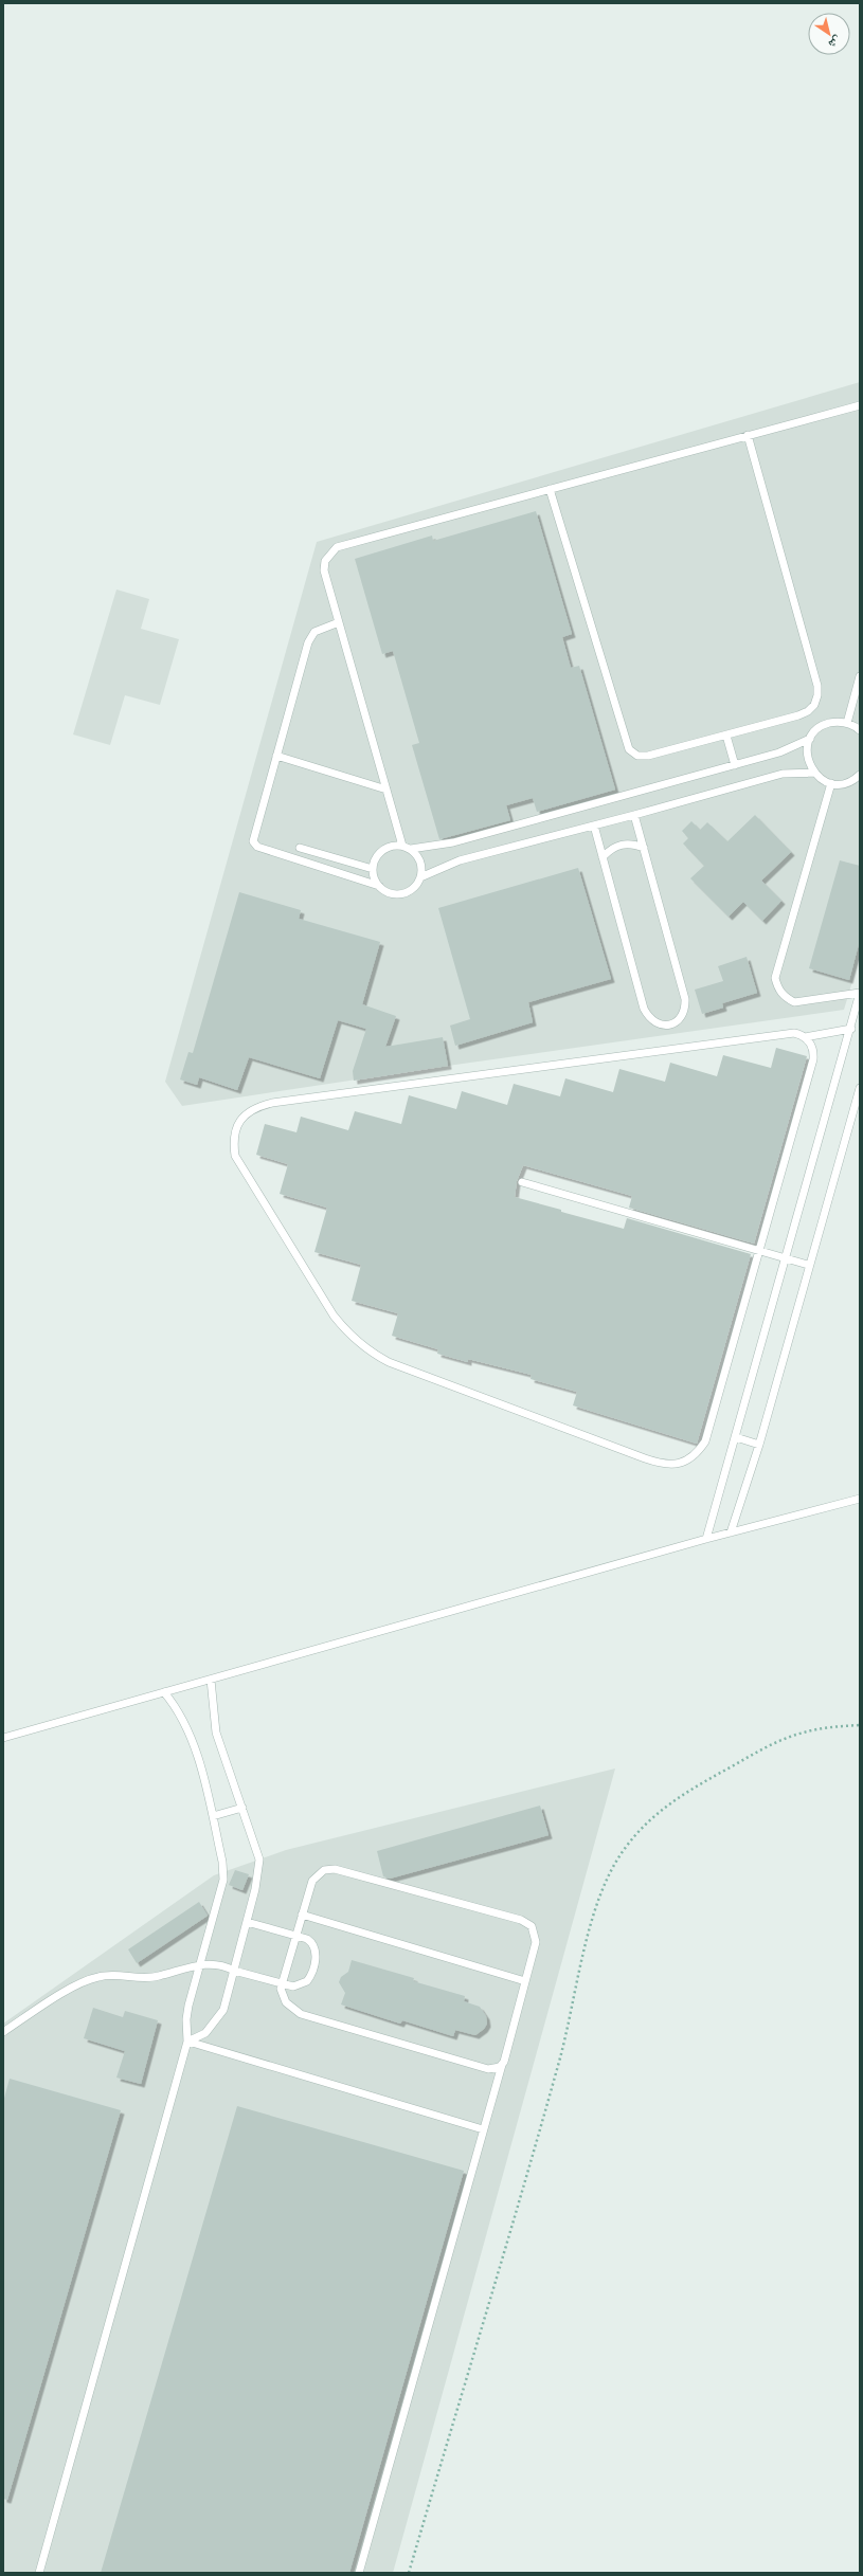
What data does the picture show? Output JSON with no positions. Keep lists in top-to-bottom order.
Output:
{
  "north": "bottom right"
}
